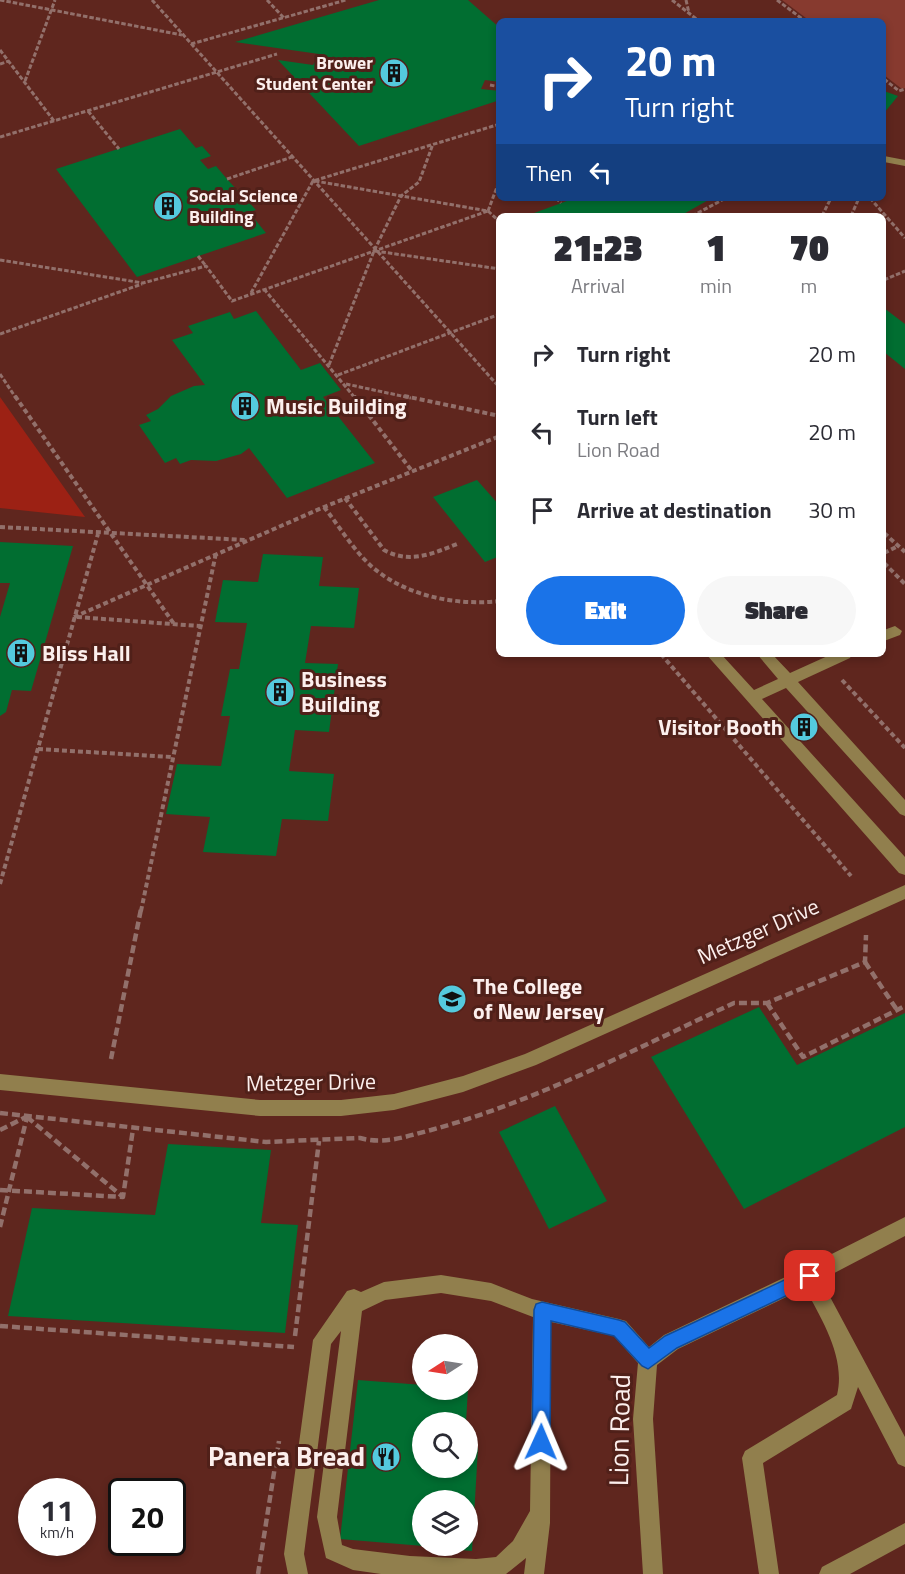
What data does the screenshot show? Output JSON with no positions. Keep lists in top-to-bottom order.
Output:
{
  "streets": {
    "street": ["Metzger Drive", "Lion Road"]
  },
  "places": {
    "building": [
      "Brower Student Center",
      "Social Science Building",
      "Music Building",
      "Bliss Hall",
      "Business Building",
      "Visitor Booth"
    ],
    "school or university": ["The College of New Jersey"],
    "restaurant": ["Panera Bread"]
  },
  "north": "left",
  "page": {
    "turn": ["20 m", "Turn right"],
    "then": "Then",
    "eta": [
      "21:23",
      "Arrival",
      "1",
      "min",
      "70",
      "m"
    ],
    "list": [
      {
        "name": "Turn right",
        "value": "20 m"
      },
      {
        "name": "Turn left",
        "note": "Lion Road",
        "value": "20 m"
      },
      {
        "name": "Arrive at destination",
        "value": "30 m"
      }
    ],
    "buttons": ["Exit", "Share"],
    "speed": "11 km/h",
    "limit": "20"
  }
}
